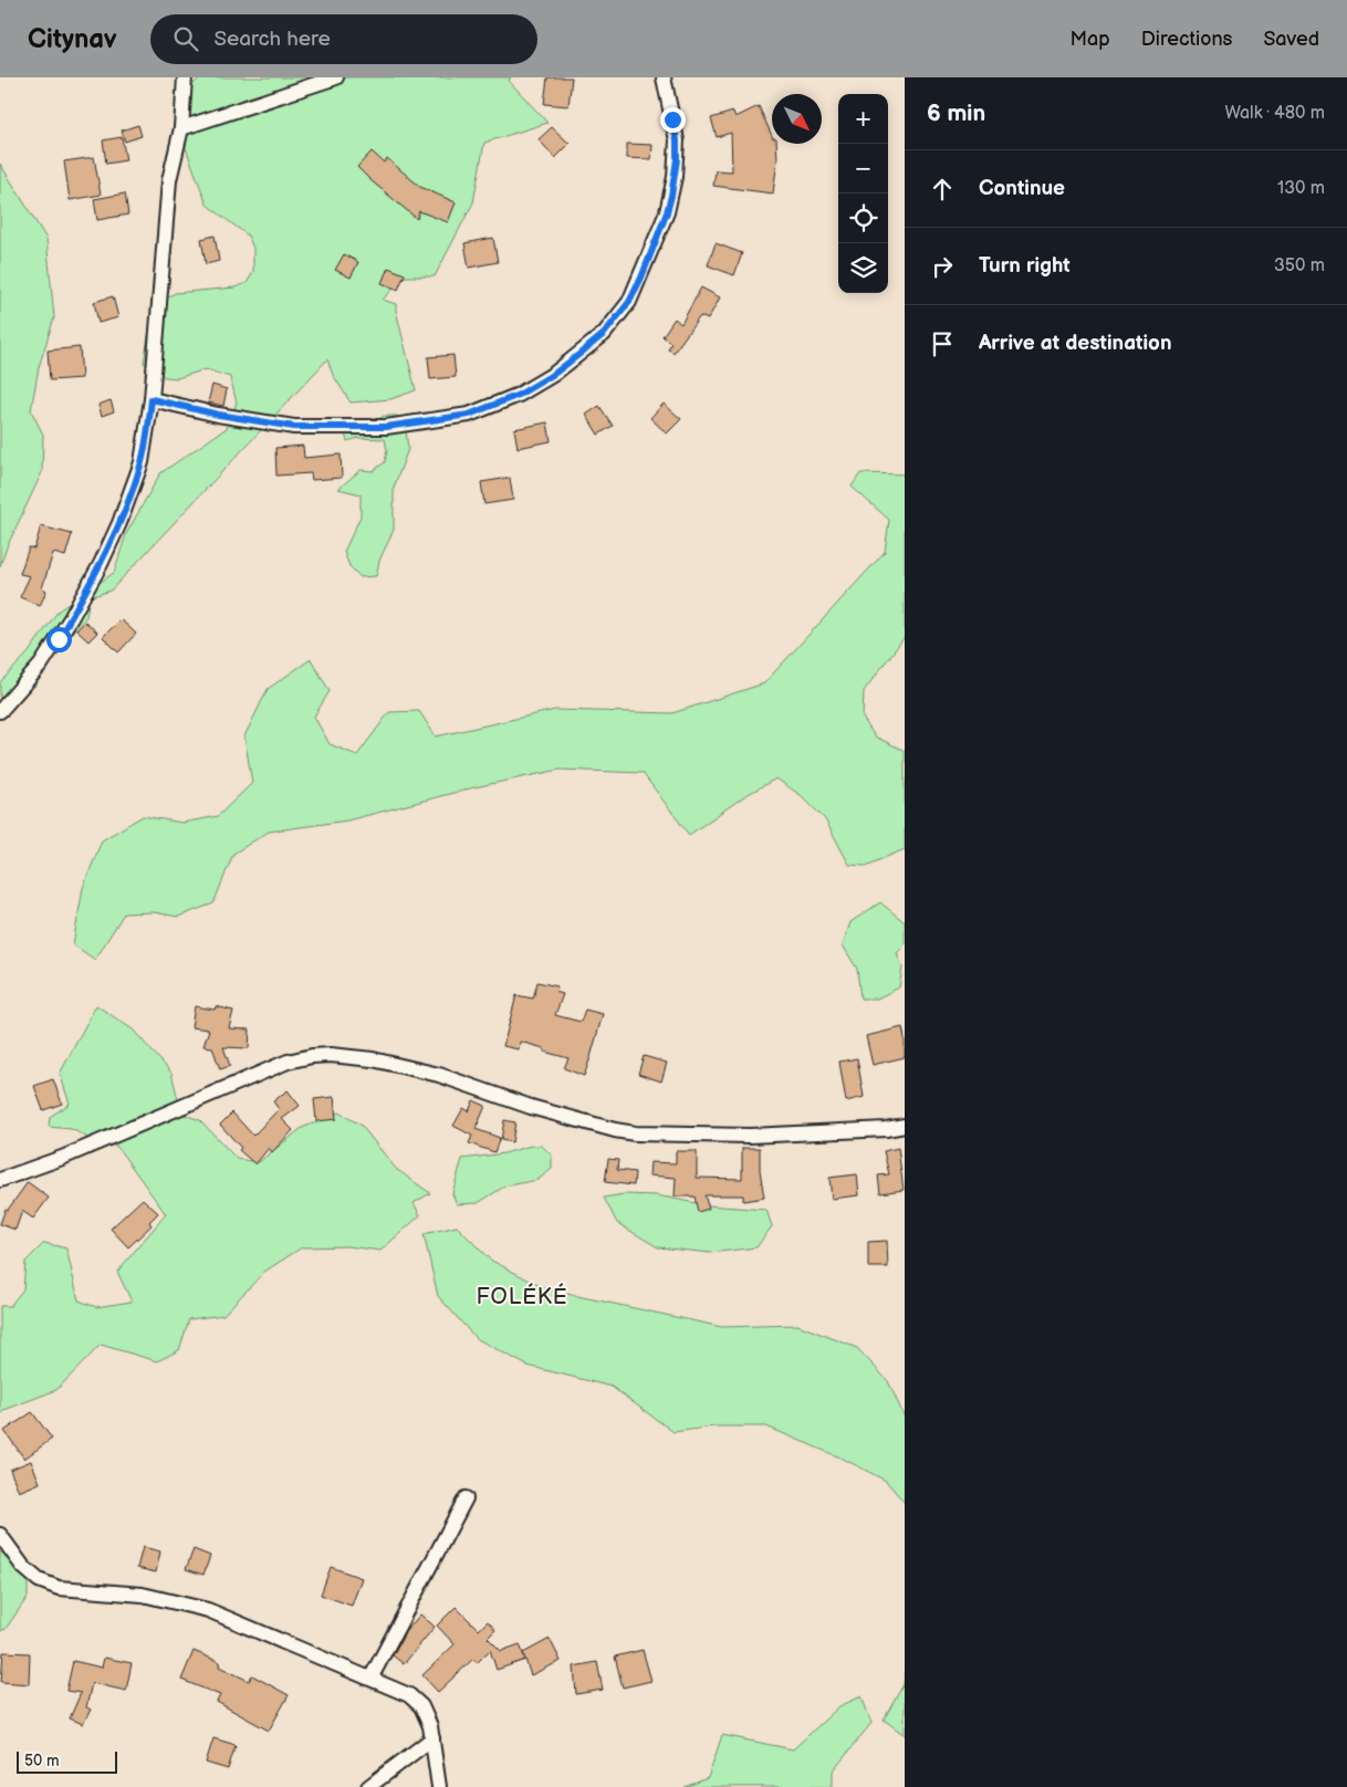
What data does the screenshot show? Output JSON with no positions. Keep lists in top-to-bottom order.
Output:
{
  "districts": ["FOLÉKÉ"],
  "scale_bar": "50 m",
  "north": "bottom right",
  "page": {
    "header": "Citynav",
    "search": "Search here",
    "nav": ["Map", "Directions", "Saved"],
    "heading": ["6 min", "Walk · 480 m"],
    "map_buttons": ["+", "−"],
    "list": [
      ["Continue", "130 m"],
      ["Turn right", "350 m"],
      "Arrive at destination"
    ],
    "scale": "50 m"
  }
}
